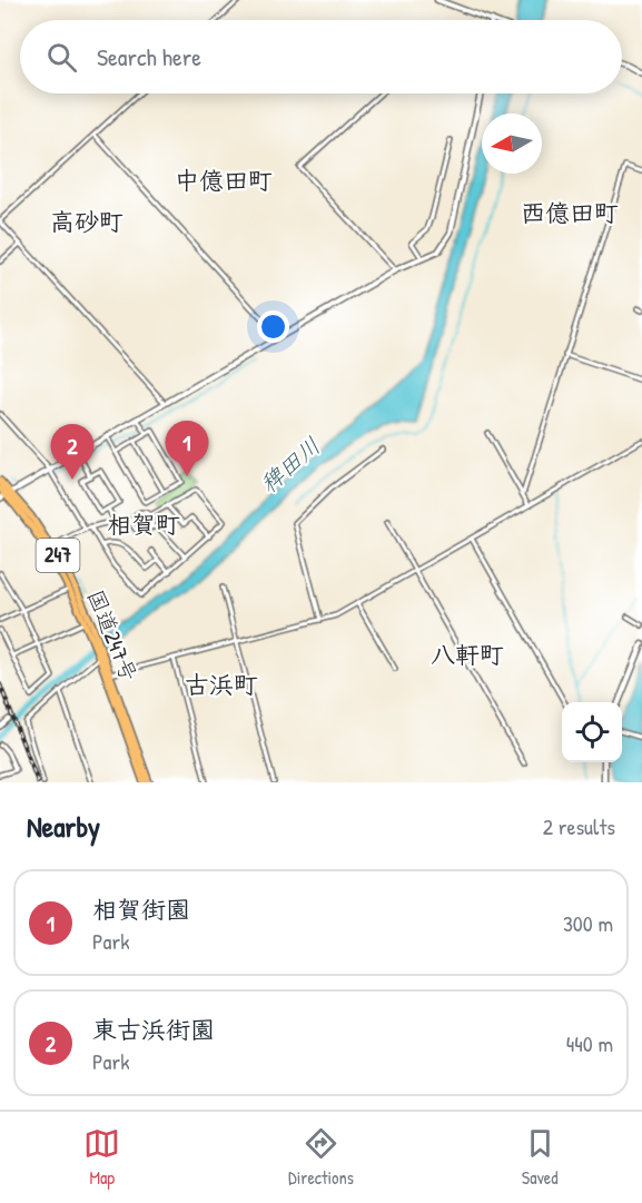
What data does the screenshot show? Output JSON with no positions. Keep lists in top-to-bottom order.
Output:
{
  "streets": {
    "highway": ["247", "国道247号"]
  },
  "districts": [
    "中億田町",
    "西億田町",
    "高砂町",
    "相賀町",
    "八軒町",
    "古浜町"
  ],
  "water": ["稗田川"],
  "north": "left",
  "page": {
    "search": "Search here",
    "pins": ["1", "2"],
    "heading": ["Nearby", "2 results"],
    "list": [
      {
        "mark": "1",
        "name": "相賀街園",
        "note": "Park",
        "value": "300 m"
      },
      {
        "mark": "2",
        "name": "東古浜街園",
        "note": "Park",
        "value": "440 m"
      }
    ],
    "nav": ["Map", "Directions", "Saved"]
  }
}
